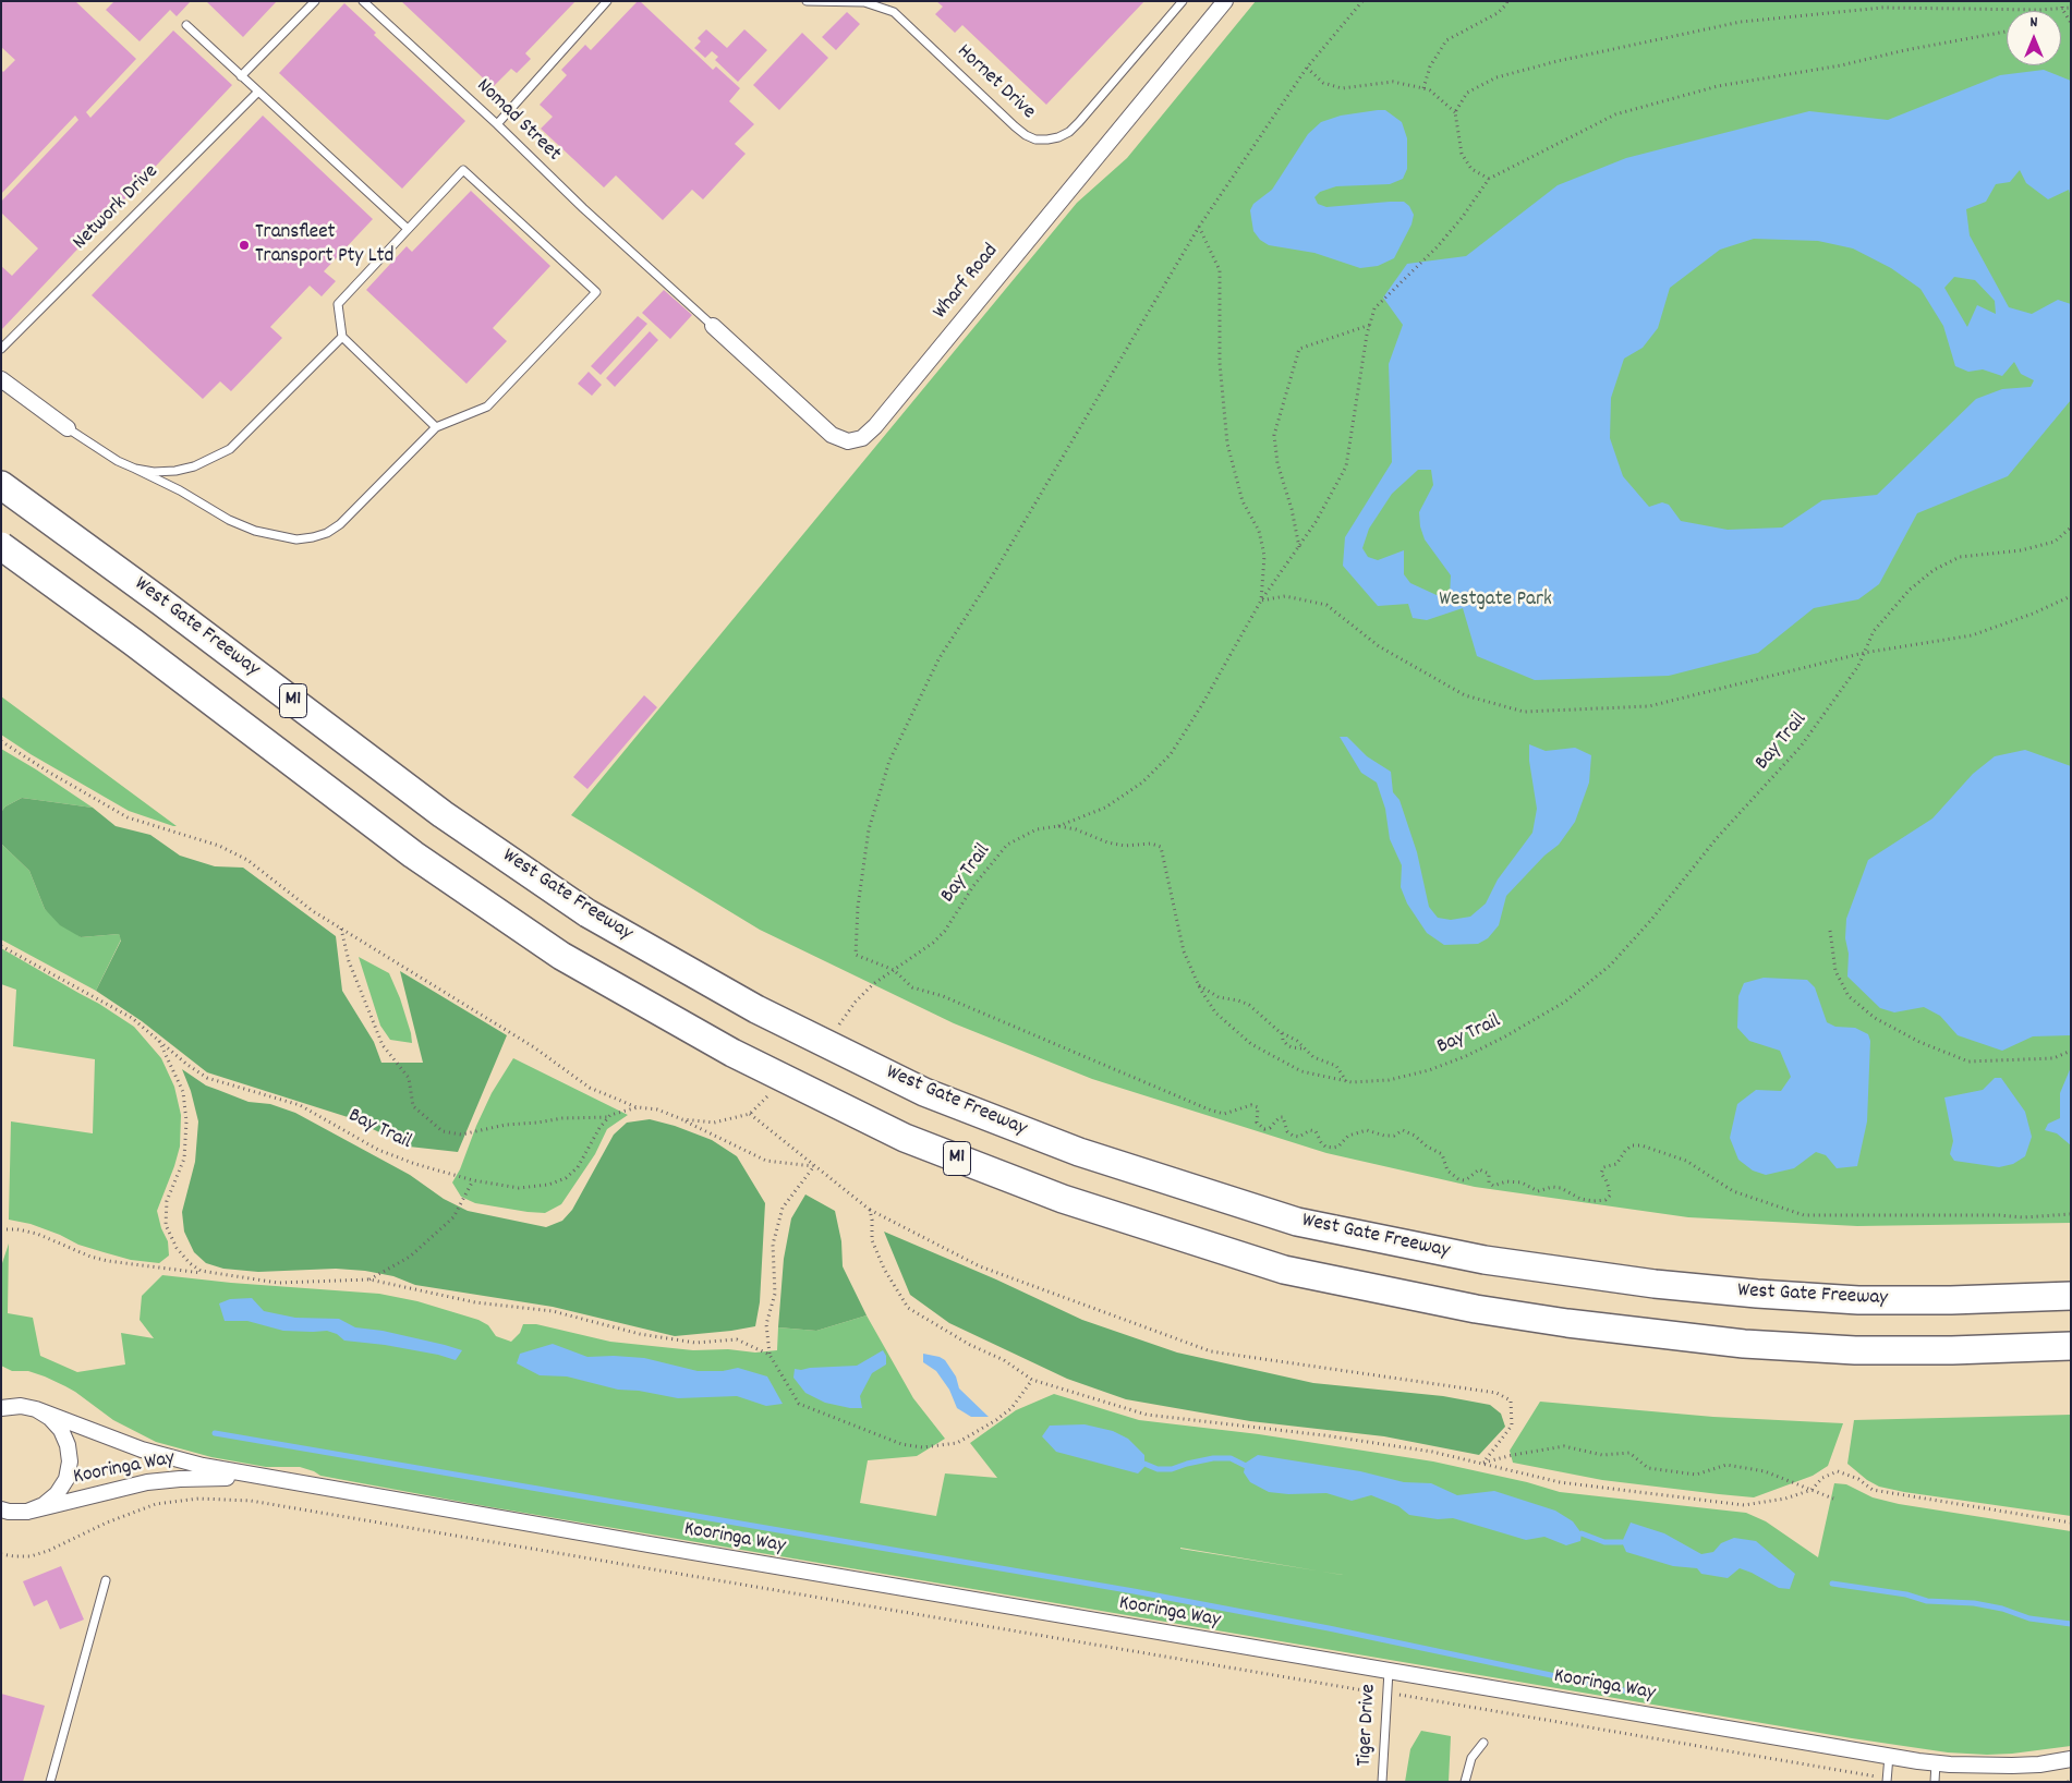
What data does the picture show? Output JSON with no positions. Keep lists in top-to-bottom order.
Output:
{
  "streets": {
    "highway": ["West Gate Freeway", "M1"],
    "street": ["Wharf Road", "Kooringa Way"],
    "lane": [
      "Hornet Drive",
      "Nomad Street",
      "Network Drive",
      "Tiger Drive"
    ],
    "path": ["Bay Trail"]
  },
  "crossings": [
    ["Nomad Street", "Wharf Road"],
    ["Kooringa Way", "Tiger Drive"]
  ],
  "parks": ["Westgate Park"],
  "places": ["Transfleet Transport Pty Ltd"],
  "north": "top"
}
